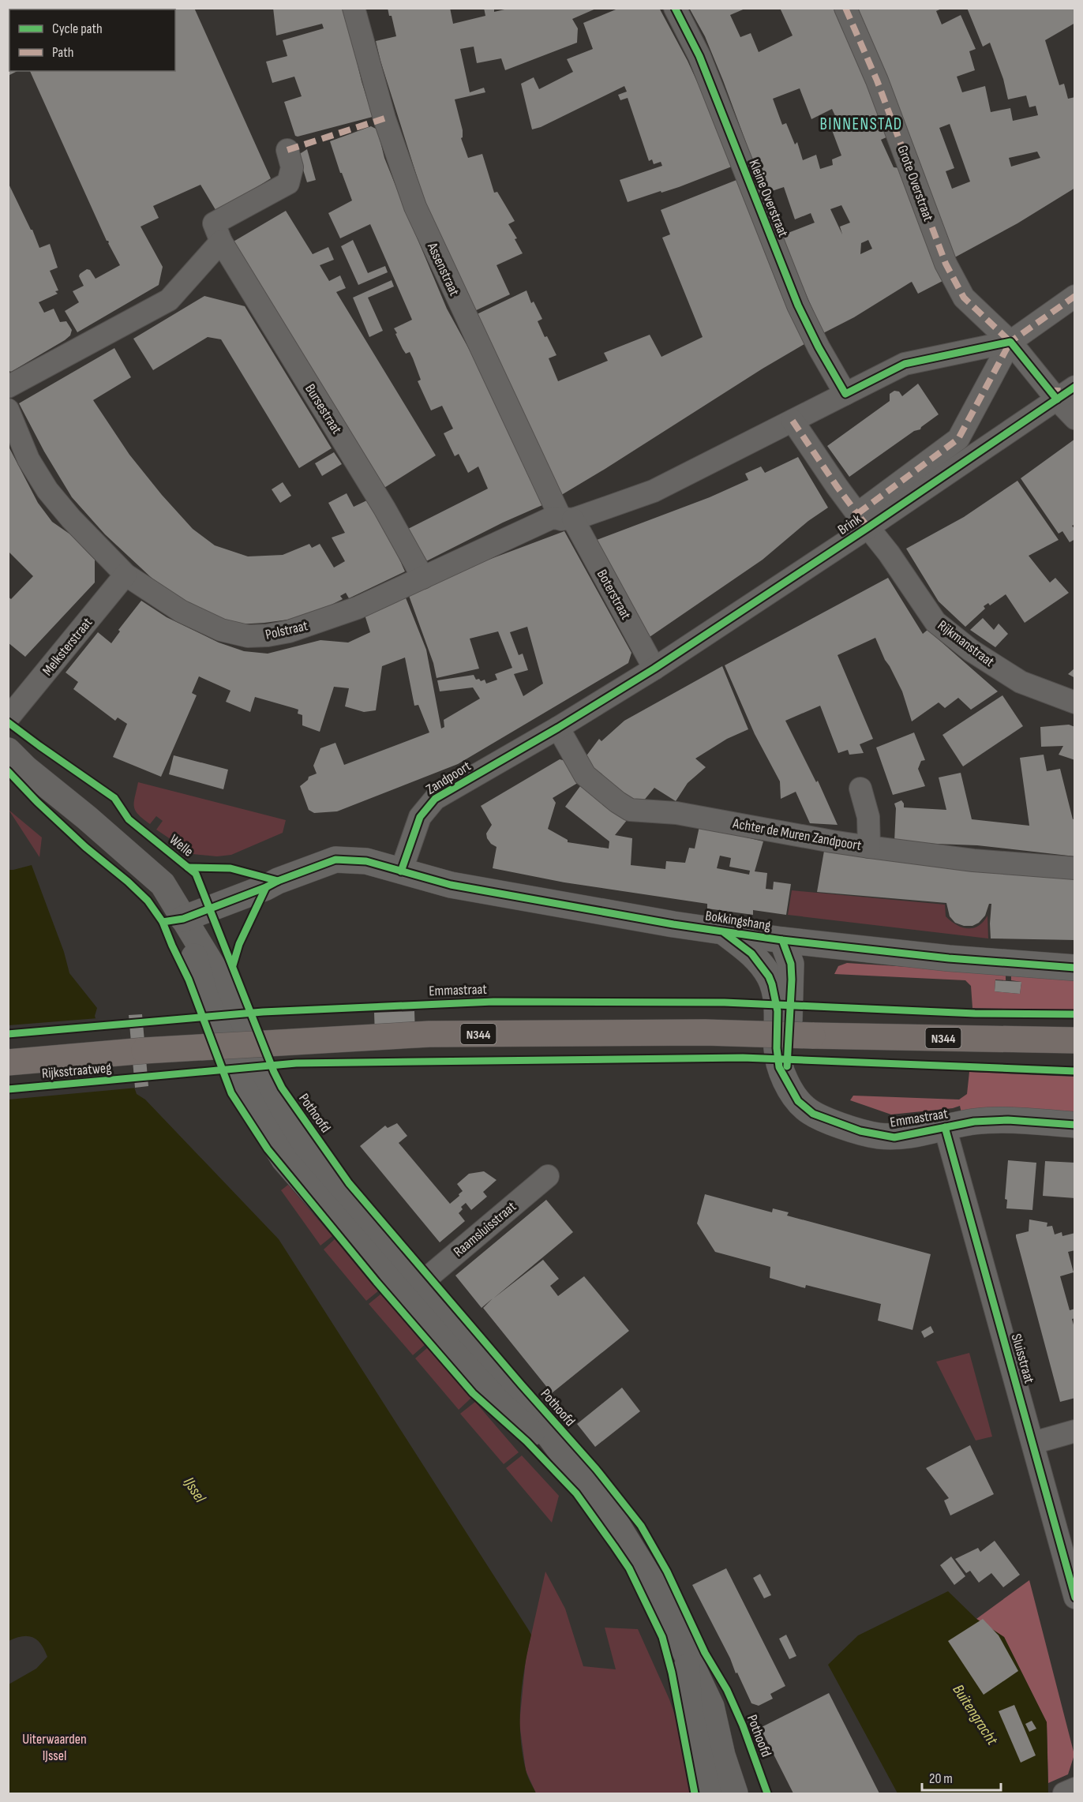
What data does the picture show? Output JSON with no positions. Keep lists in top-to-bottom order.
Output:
{
  "streets": {
    "main road": ["N344", "Rijksstraatweg"],
    "street": [
      "Grote Overstraat",
      "Kleine Overstraat",
      "Assenstraat",
      "Bursestraat",
      "Brink",
      "Boterstraat",
      "Polstraat",
      "Rijkmanstraat",
      "Melksterstraat",
      "Zandpoort",
      "Achter de Muren Zandpoort",
      "Bokkingshang",
      "Emmastraat",
      "Pothoofd",
      "Raamsluisstraat",
      "Sluisstraat"
    ],
    "cycle path": ["Welle"]
  },
  "crossings": [
    ["Grote Overstraat", "Brink"],
    ["Kleine Overstraat", "Brink"],
    ["Assenstraat", "Brink"],
    ["Assenstraat", "Boterstraat"],
    ["Assenstraat", "Polstraat"],
    ["Bursestraat", "Polstraat"],
    ["Brink", "Boterstraat"],
    ["Brink", "Polstraat"],
    ["Brink", "Rijkmanstraat"],
    ["Brink", "Zandpoort"],
    ["Boterstraat", "Polstraat"],
    ["Boterstraat", "Zandpoort"],
    ["Polstraat", "Melksterstraat"],
    ["Zandpoort", "Achter de Muren Zandpoort"],
    ["Zandpoort", "Bokkingshang"],
    ["Bokkingshang", "Emmastraat"],
    ["Emmastraat", "Sluisstraat"],
    ["Pothoofd", "Raamsluisstraat"]
  ],
  "districts": ["BINNENSTAD"],
  "water": ["IJssel", "Buitengracht"],
  "parks": ["Uiterwaarden IJssel"],
  "legend": ["Cycle path", "Path"],
  "scale_bar": "20 m"
}
